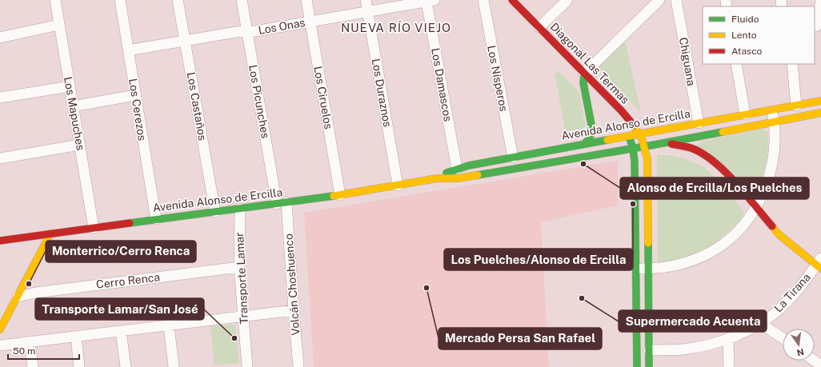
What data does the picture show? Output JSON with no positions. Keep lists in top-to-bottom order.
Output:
{
  "streets": {
    "main road": ["Diagonal Las Termas", "Avenida Alonso de Ercilla"],
    "street": [
      "Los Onas",
      "Chiguana",
      "Los Nísperos",
      "Los Damascos",
      "Los Duraznos",
      "Los Ciruelos",
      "Los Picunches",
      "Los Castaños",
      "Los Cerezos",
      "Los Mapuches",
      "Transporte Lamar",
      "Cerro Renca",
      "Volcán Choshuenco",
      "La Tirana"
    ]
  },
  "crossings": [
    ["Los Onas", "Los Damascos"],
    ["Los Onas", "Los Duraznos"],
    ["Los Onas", "Los Ciruelos"],
    ["Los Onas", "Los Picunches"],
    ["Los Onas", "Los Castaños"],
    ["Los Onas", "Los Cerezos"],
    ["Chiguana", "Avenida Alonso de Ercilla"],
    ["Diagonal Las Termas", "Avenida Alonso de Ercilla"],
    ["Diagonal Las Termas", "La Tirana"],
    ["Los Nísperos", "Avenida Alonso de Ercilla"],
    ["Los Damascos", "Avenida Alonso de Ercilla"],
    ["Los Duraznos", "Avenida Alonso de Ercilla"],
    ["Los Ciruelos", "Avenida Alonso de Ercilla"],
    ["Los Picunches", "Avenida Alonso de Ercilla"],
    ["Los Picunches", "Volcán Choshuenco"],
    ["Los Castaños", "Avenida Alonso de Ercilla"],
    ["Los Cerezos", "Avenida Alonso de Ercilla"],
    ["Los Mapuches", "Avenida Alonso de Ercilla"],
    ["Avenida Alonso de Ercilla", "Transporte Lamar"],
    ["Avenida Alonso de Ercilla", "Volcán Choshuenco"],
    ["Transporte Lamar", "Cerro Renca"]
  ],
  "districts": ["NUEVA RÍO VIEJO"],
  "places": [
    "Alonso de Ercilla/Los Puelches",
    "Los Puelches/Alonso de Ercilla",
    "Monterrico/Cerro Renca",
    "Mercado Persa San Rafael",
    "Supermercado Acuenta",
    "Transporte Lamar/San José"
  ],
  "legend": ["Fluido", "Lento", "Atasco"],
  "scale_bar": "50 m",
  "north": "bottom"
}
